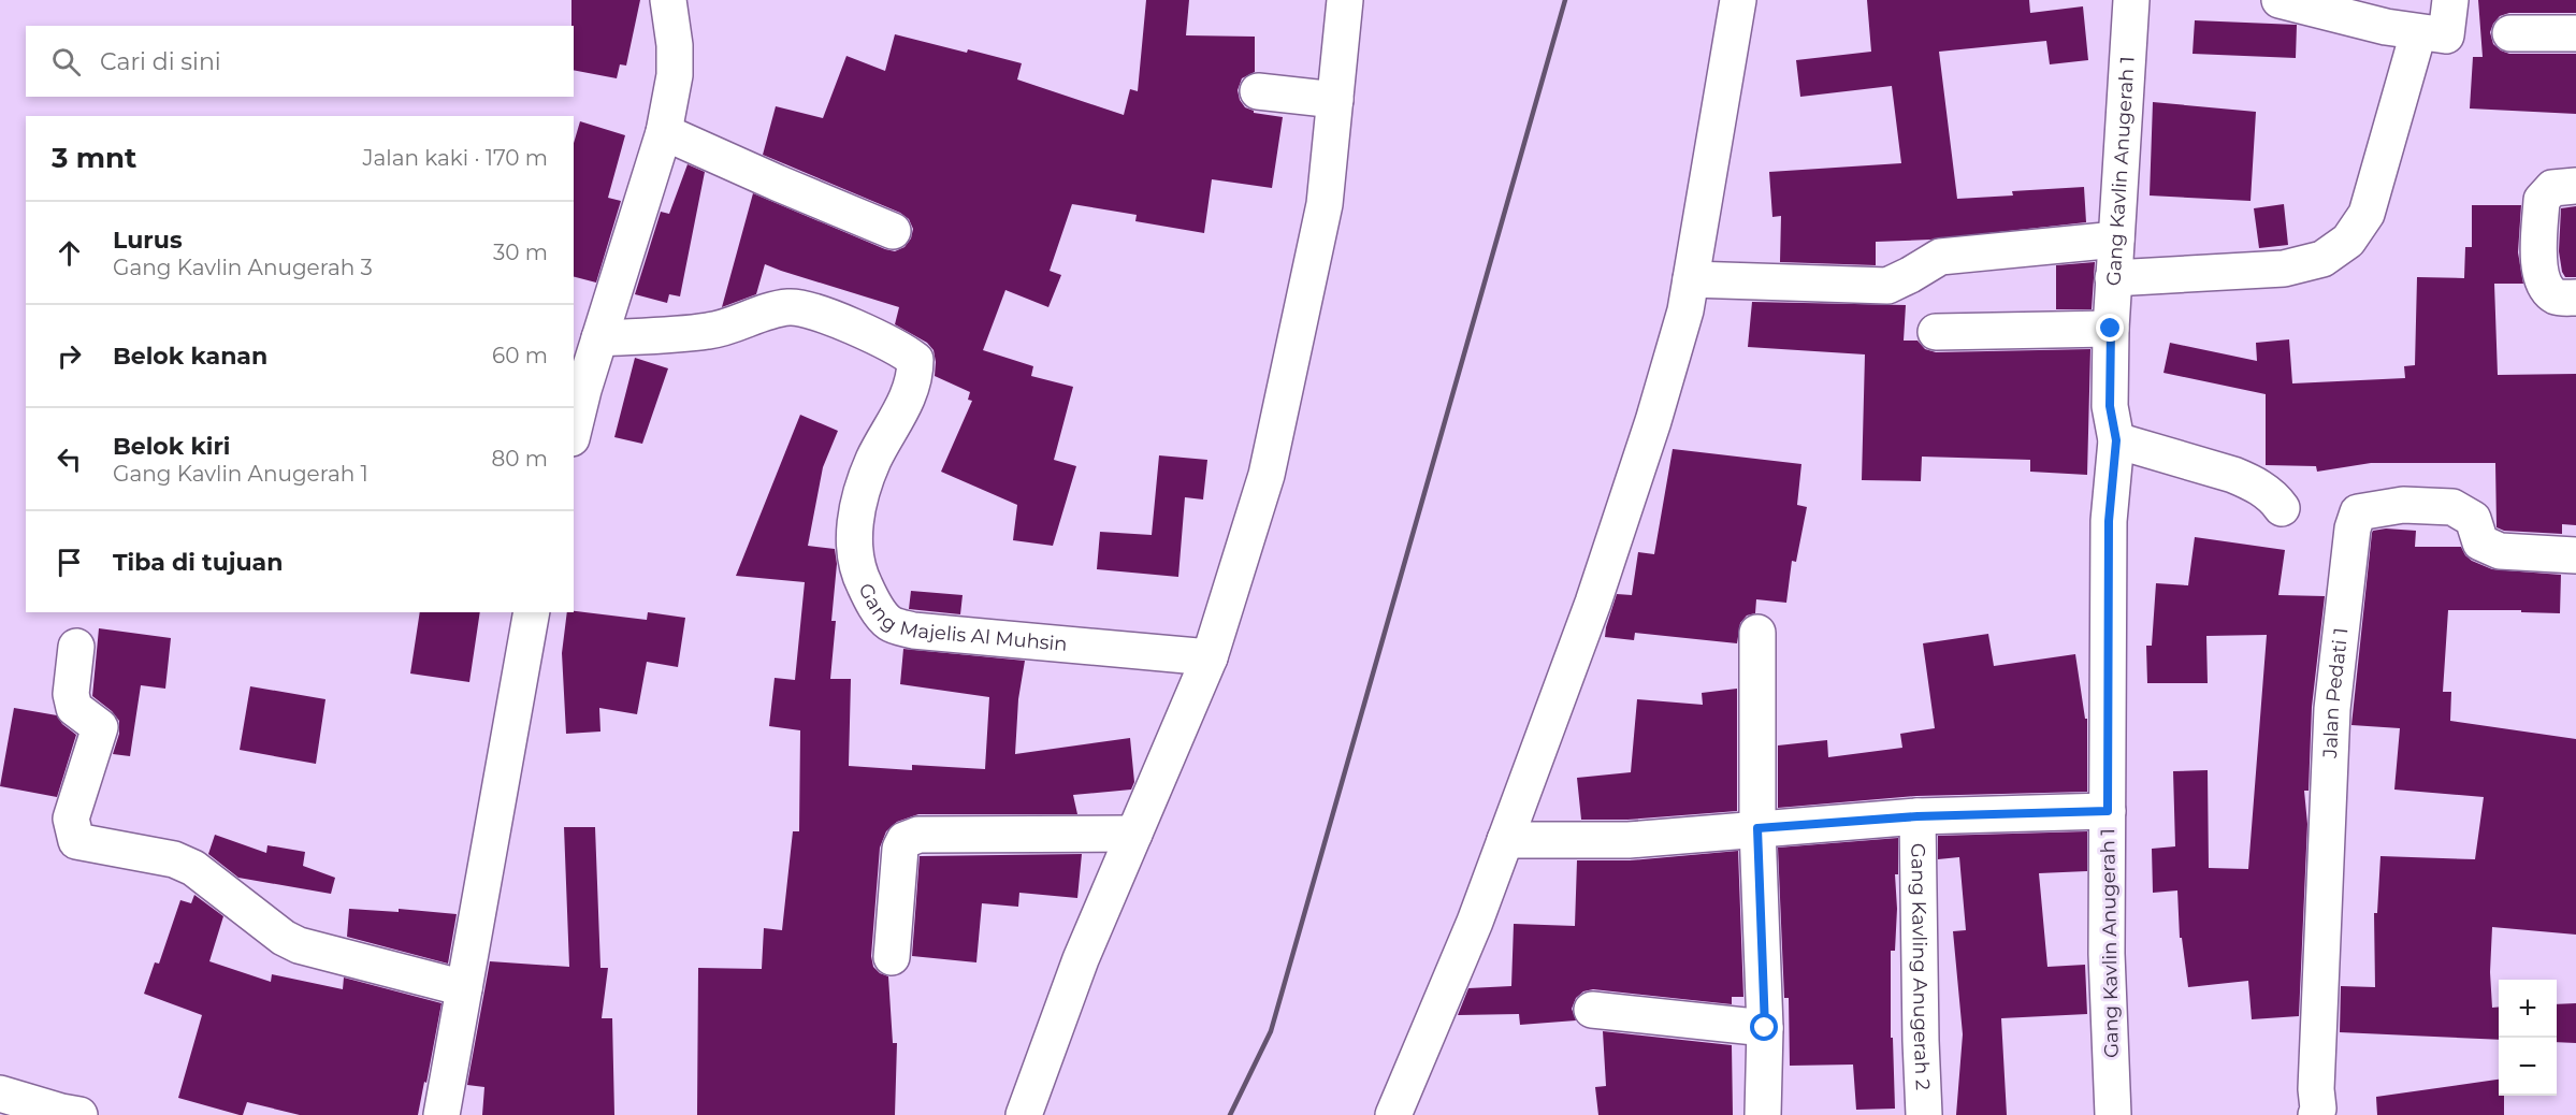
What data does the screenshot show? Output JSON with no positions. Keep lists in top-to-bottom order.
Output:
{
  "streets": {
    "street": [
      "Gang Kavlin Anugerah 1",
      "Gang Majelis Al Muhsin",
      "Jalan Pedati 1",
      "Gang Kavling Anugerah 2"
    ]
  },
  "page": {
    "search": "Cari di sini",
    "heading": ["3 mnt", "Jalan kaki · 170 m"],
    "list": [
      ["Lurus", "Gang Kavlin Anugerah 3", "30 m"],
      ["Belok kanan", "60 m"],
      ["Belok kiri", "Gang Kavlin Anugerah 1", "80 m"],
      "Tiba di tujuan"
    ],
    "map_buttons": ["+", "−"]
  }
}
